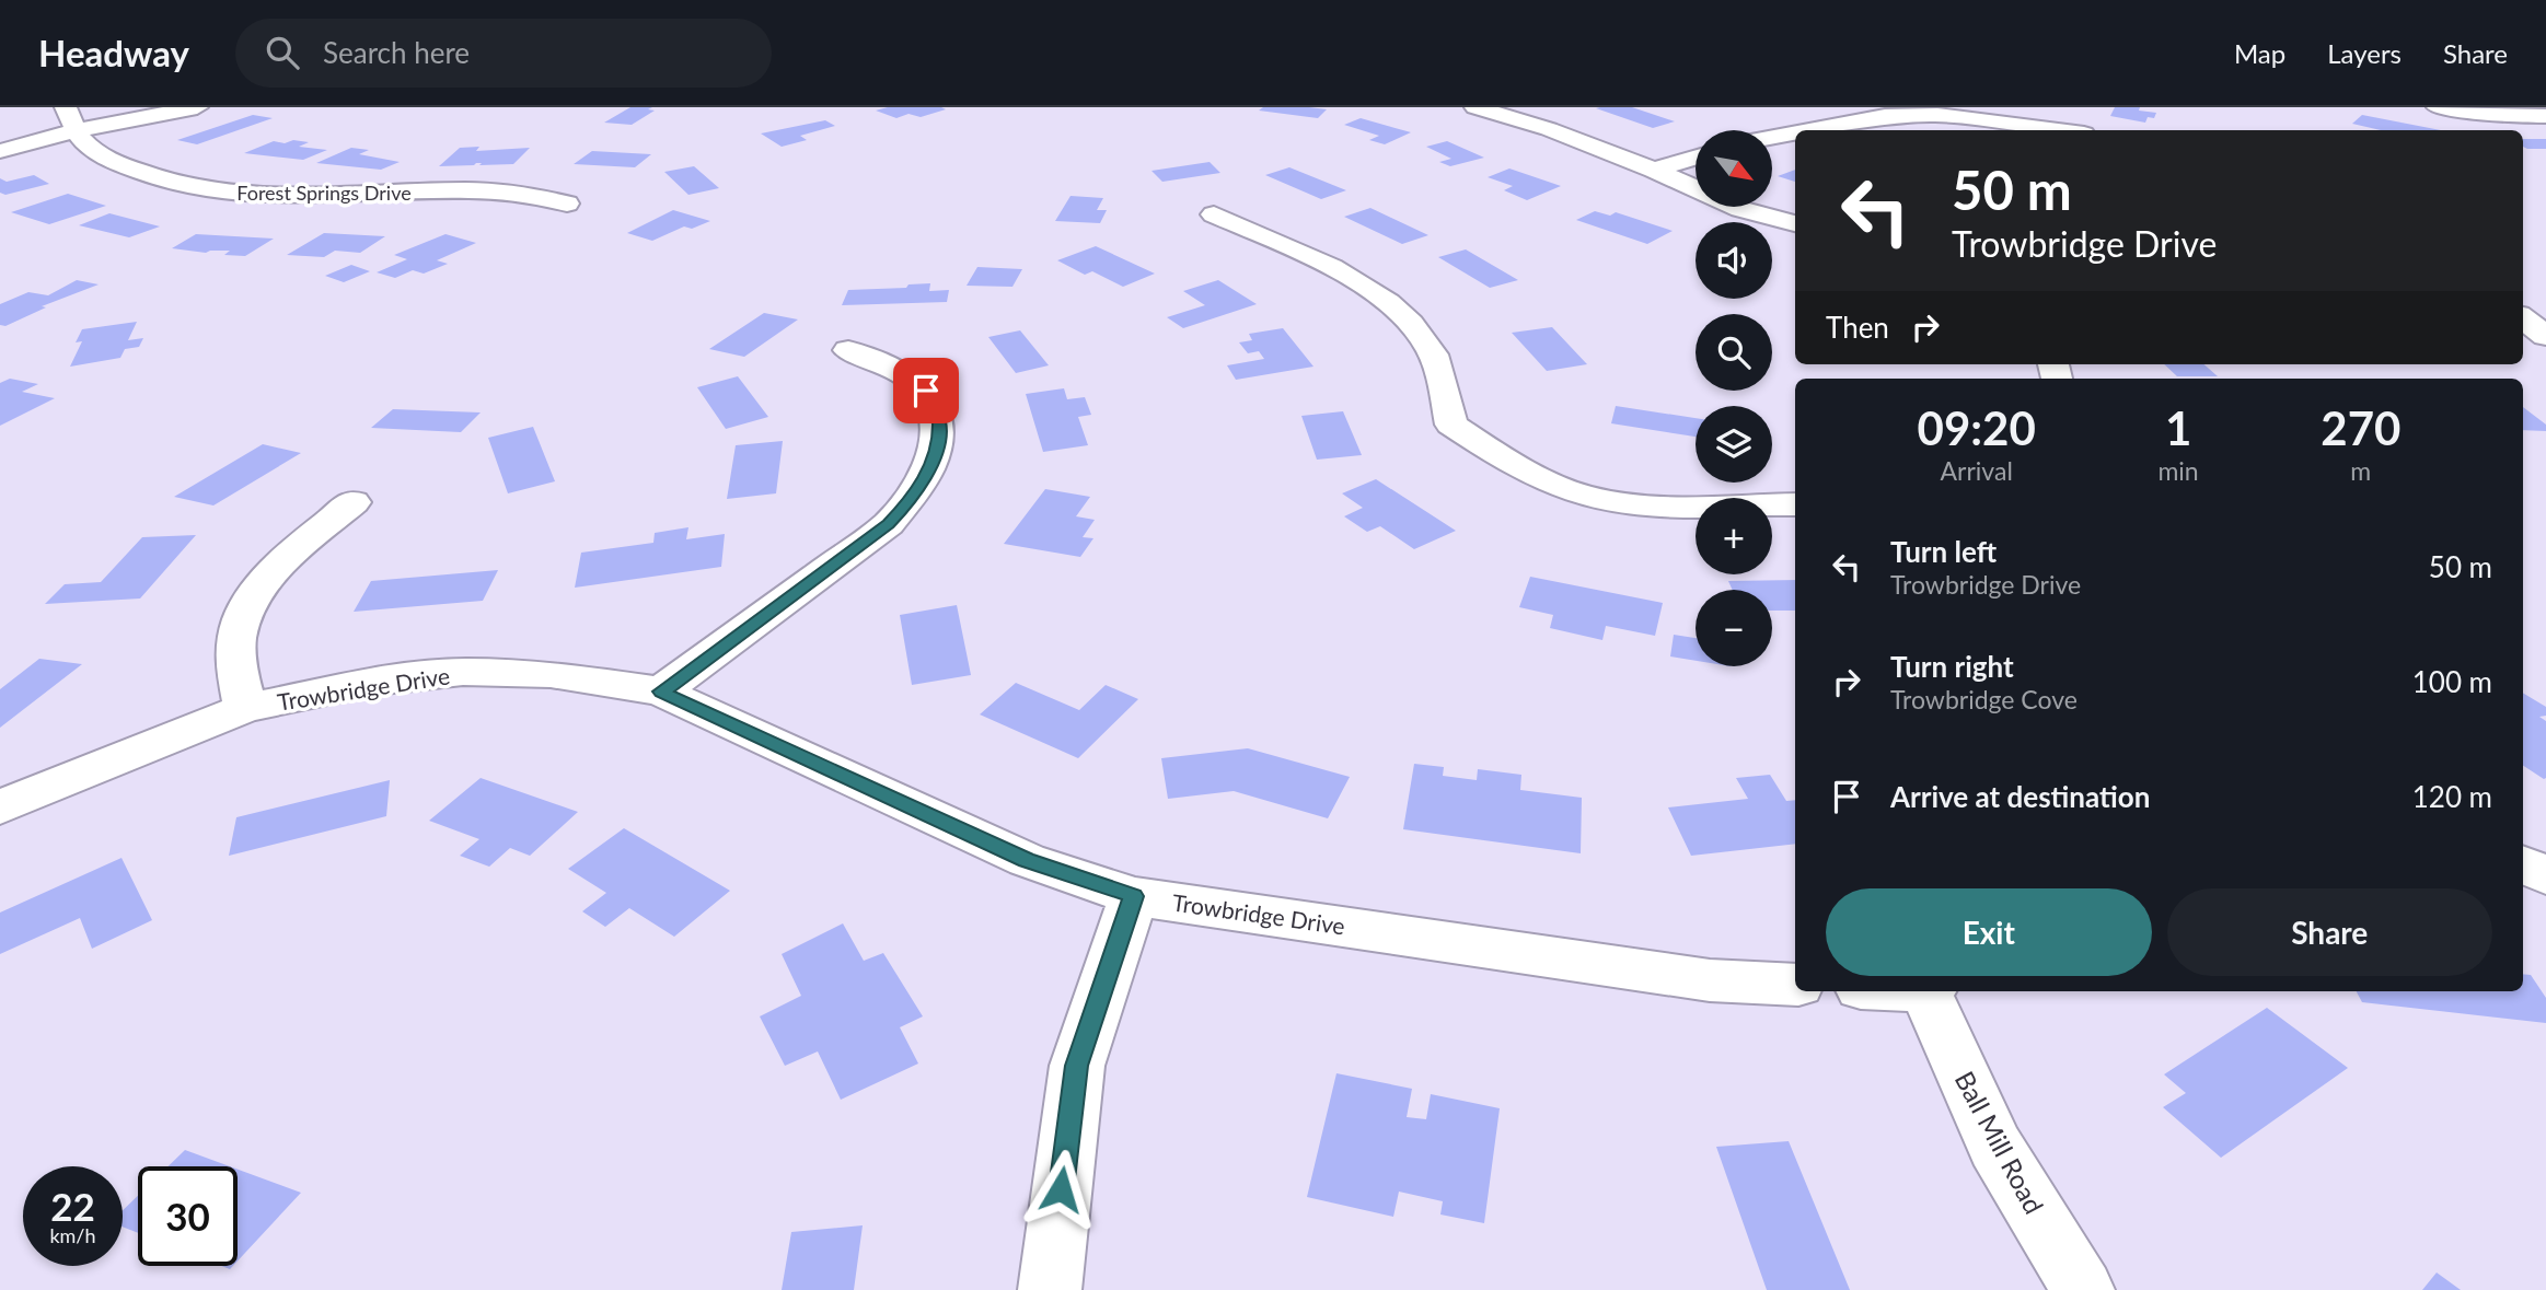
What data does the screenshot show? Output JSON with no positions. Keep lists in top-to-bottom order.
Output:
{
  "streets": {
    "street": ["Forest Springs Drive", "Trowbridge Drive", "Ball Mill Road"]
  },
  "north": "bottom right",
  "page": {
    "header": "Headway",
    "search": "Search here",
    "nav": ["Map", "Layers", "Share"],
    "map_buttons": ["+", "−"],
    "turn": ["50 m", "Trowbridge Drive"],
    "then": "Then",
    "eta": [
      "09:20",
      "Arrival",
      "1",
      "min",
      "270",
      "m"
    ],
    "list": [
      {
        "name": "Turn left",
        "note": "Trowbridge Drive",
        "value": "50 m"
      },
      {
        "name": "Turn right",
        "note": "Trowbridge Cove",
        "value": "100 m"
      },
      {
        "name": "Arrive at destination",
        "value": "120 m"
      }
    ],
    "buttons": ["Exit", "Share"],
    "speed": "22 km/h",
    "limit": "30"
  }
}
